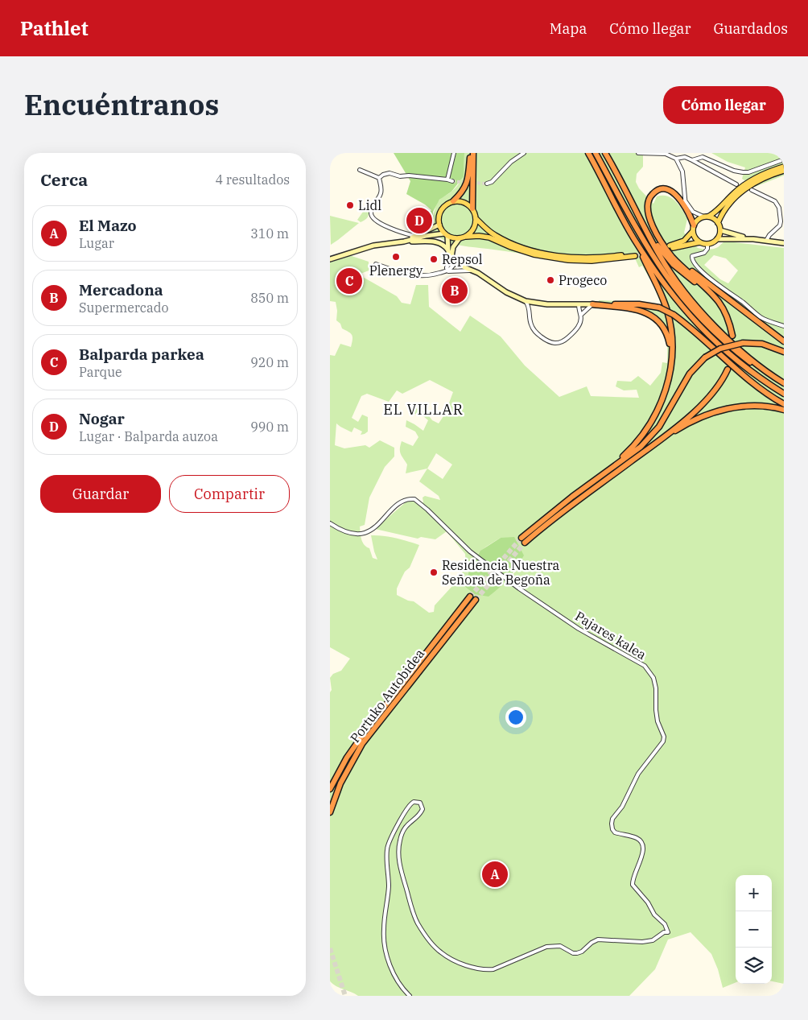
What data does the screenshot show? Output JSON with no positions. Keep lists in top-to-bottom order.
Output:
{
  "streets": {
    "highway": ["Portuko Autobidea"],
    "street": ["Pajares kalea"]
  },
  "districts": ["EL VILLAR"],
  "places": [
    "Lidl",
    "Plenergy",
    "Repsol",
    "Progeco",
    "Residencia Nuestra Señora de Begoña"
  ],
  "page": {
    "header": "Pathlet",
    "nav": ["Mapa", "Cómo llegar", "Guardados"],
    "title": "Encuéntranos",
    "buttons": [
      "Cómo llegar",
      ["Guardar", "Compartir"]
    ],
    "heading": ["Cerca", "4 resultados"],
    "list": [
      {
        "mark": "A",
        "name": "El Mazo",
        "note": "Lugar",
        "value": "310 m"
      },
      {
        "mark": "B",
        "name": "Mercadona",
        "note": "Supermercado",
        "value": "850 m"
      },
      {
        "mark": "C",
        "name": "Balparda parkea",
        "note": "Parque",
        "value": "920 m"
      },
      {
        "mark": "D",
        "name": "Nogar",
        "note": "Lugar · Balparda auzoa",
        "value": "990 m"
      }
    ],
    "pins": [
      "D",
      "C",
      "B",
      "A"
    ],
    "map_buttons": ["+", "−"]
  }
}
